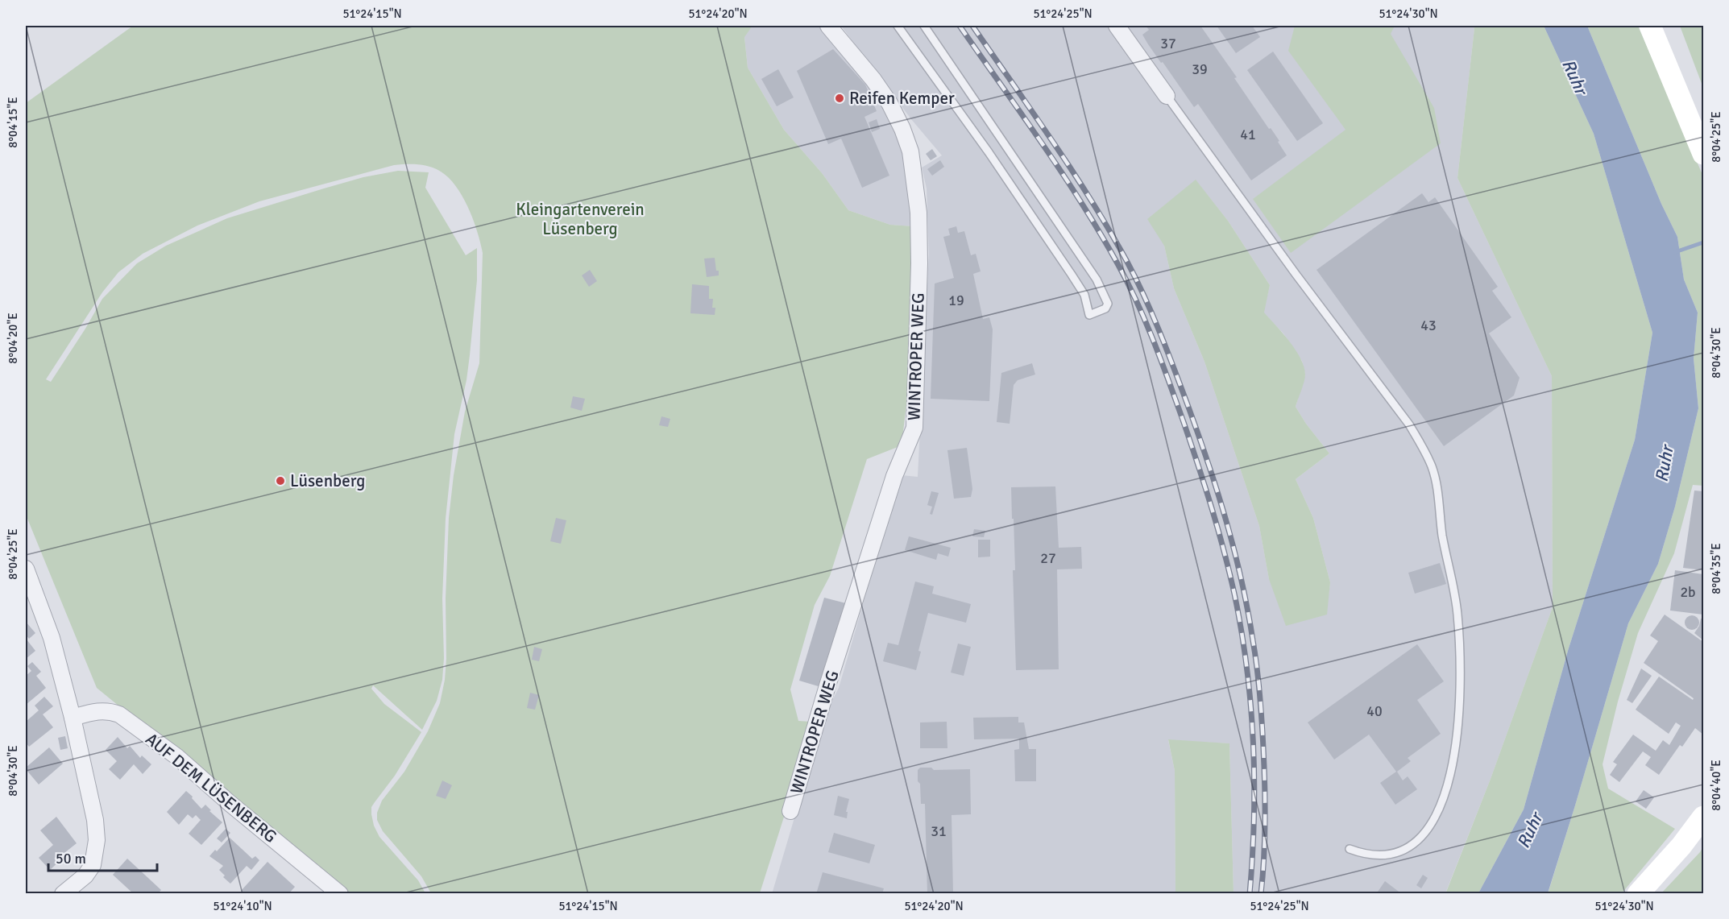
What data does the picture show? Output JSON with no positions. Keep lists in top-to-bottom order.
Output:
{
  "streets": {
    "street": ["WINTROPER WEG", "AUF DEM LÜSENBERG"]
  },
  "water": ["Ruhr"],
  "parks": ["Kleingartenverein Lüsenberg"],
  "places": ["Reifen Kemper", "Lüsenberg"],
  "house_numbers": [
    "37",
    "39",
    "41",
    "19",
    "43",
    "27",
    "2b",
    "40",
    "31"
  ],
  "scale_bar": "50 m",
  "coordinates": [
    "51°24'15\"N",
    "51°24'20\"N",
    "51°24'25\"N",
    "51°24'30\"N",
    "8°04'15\"E",
    "8°04'25\"E",
    "8°04'20\"E",
    "8°04'30\"E",
    "8°04'35\"E",
    "8°04'40\"E",
    "51°24'10\"N"
  ]
}
